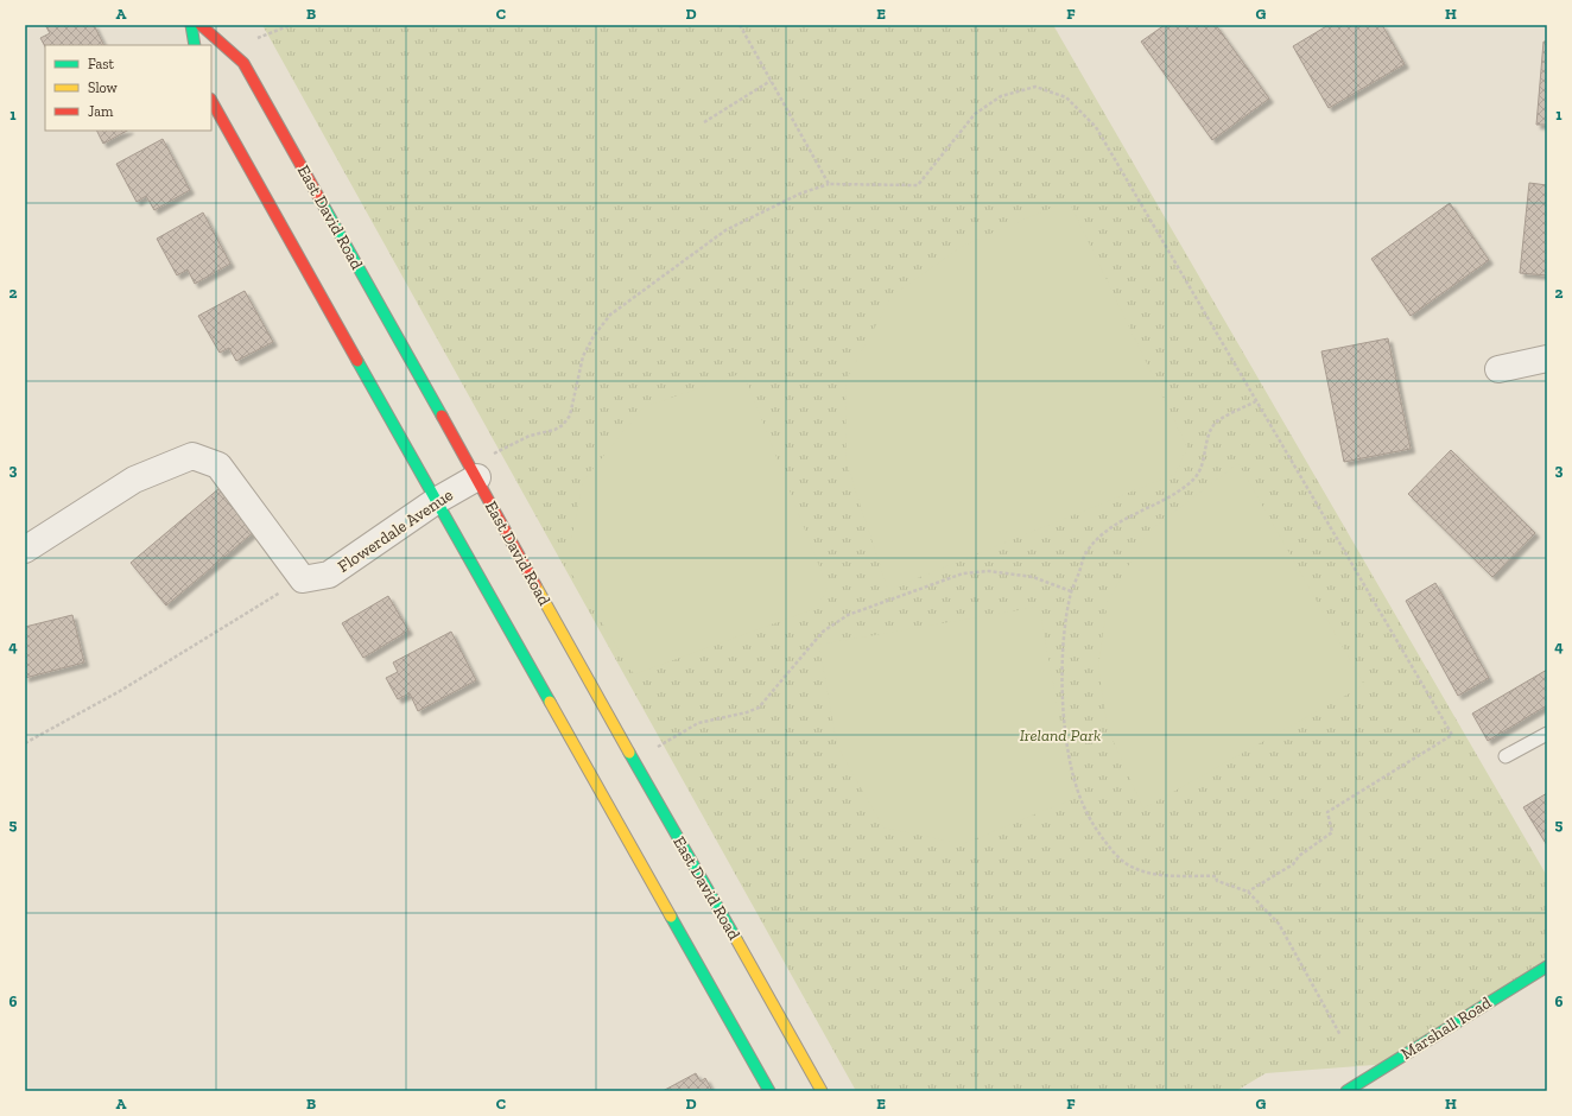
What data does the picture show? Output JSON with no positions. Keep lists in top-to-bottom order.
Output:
{
  "streets": {
    "street": ["East David Road", "Flowerdale Avenue", "Marshall Road"]
  },
  "crossings": [
    ["East David Road", "Flowerdale Avenue"]
  ],
  "parks": ["Ireland Park"],
  "legend": ["Fast", "Slow", "Jam"],
  "grid": {
    "columns": [
      "A",
      "B",
      "C",
      "D",
      "E",
      "F",
      "G",
      "H"
    ],
    "rows": [
      "1",
      "2",
      "3",
      "4",
      "5",
      "6"
    ]
  }
}
